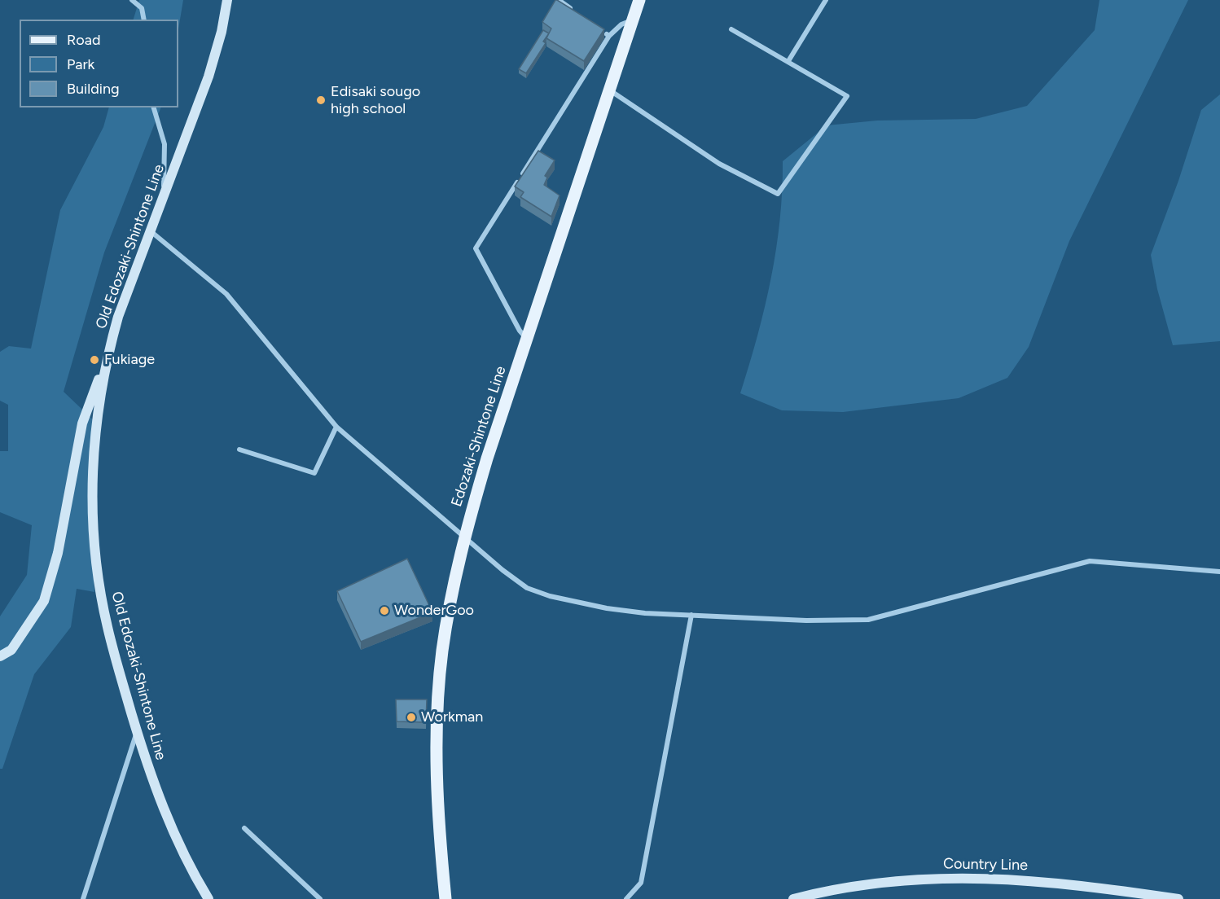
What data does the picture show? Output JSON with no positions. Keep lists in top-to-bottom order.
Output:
{
  "streets": {
    "main road": ["Edozaki-Shintone Line"],
    "street": ["Old Edozaki-Shintone Line", "Country Line"]
  },
  "places": [
    "Edisaki sougo high school",
    "Fukiage",
    "WonderGoo",
    "Workman"
  ],
  "legend": ["Road", "Park", "Building"]
}
